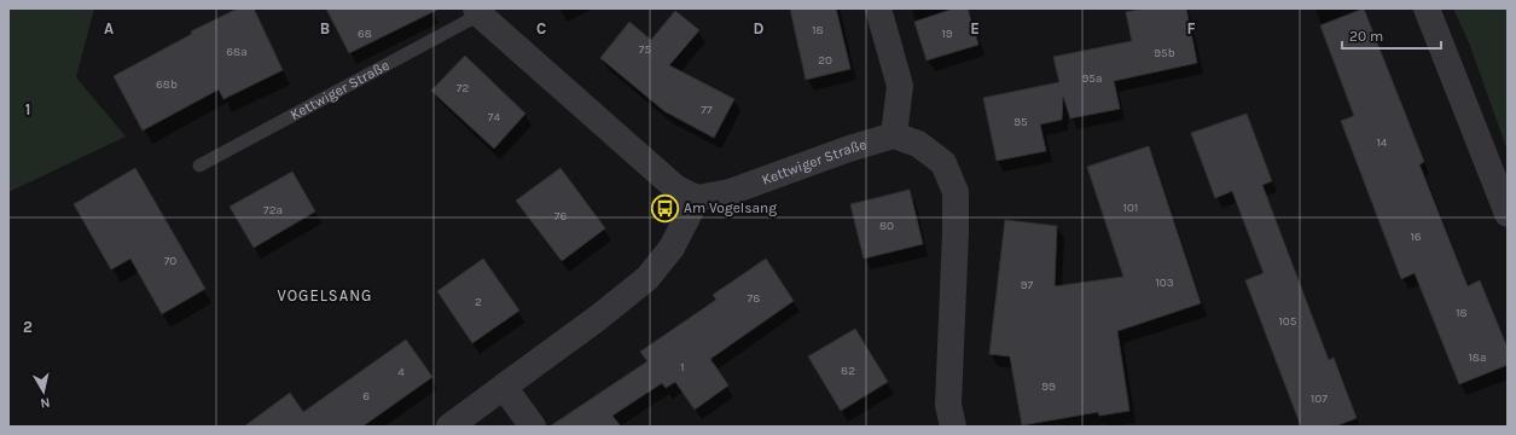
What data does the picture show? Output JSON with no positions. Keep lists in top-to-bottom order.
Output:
{
  "streets": {
    "street": ["Kettwiger Straße"]
  },
  "districts": ["VOGELSANG"],
  "places": {
    "bus stop": ["Am Vogelsang"]
  },
  "house_numbers": [
    "18",
    "68",
    "19",
    "75",
    "68a",
    "95b",
    "20",
    "95a",
    "68b",
    "72",
    "77",
    "74",
    "95",
    "14",
    "101",
    "72a",
    "76",
    "80",
    "16",
    "70",
    "103",
    "97",
    "78",
    "2",
    "18",
    "105",
    "18a",
    "1",
    "82",
    "4",
    "99",
    "6",
    "107"
  ],
  "scale_bar": "20 m",
  "north": "bottom",
  "grid": {
    "columns": [
      "A",
      "B",
      "C",
      "D",
      "E",
      "F"
    ],
    "rows": ["1", "2"]
  }
}
